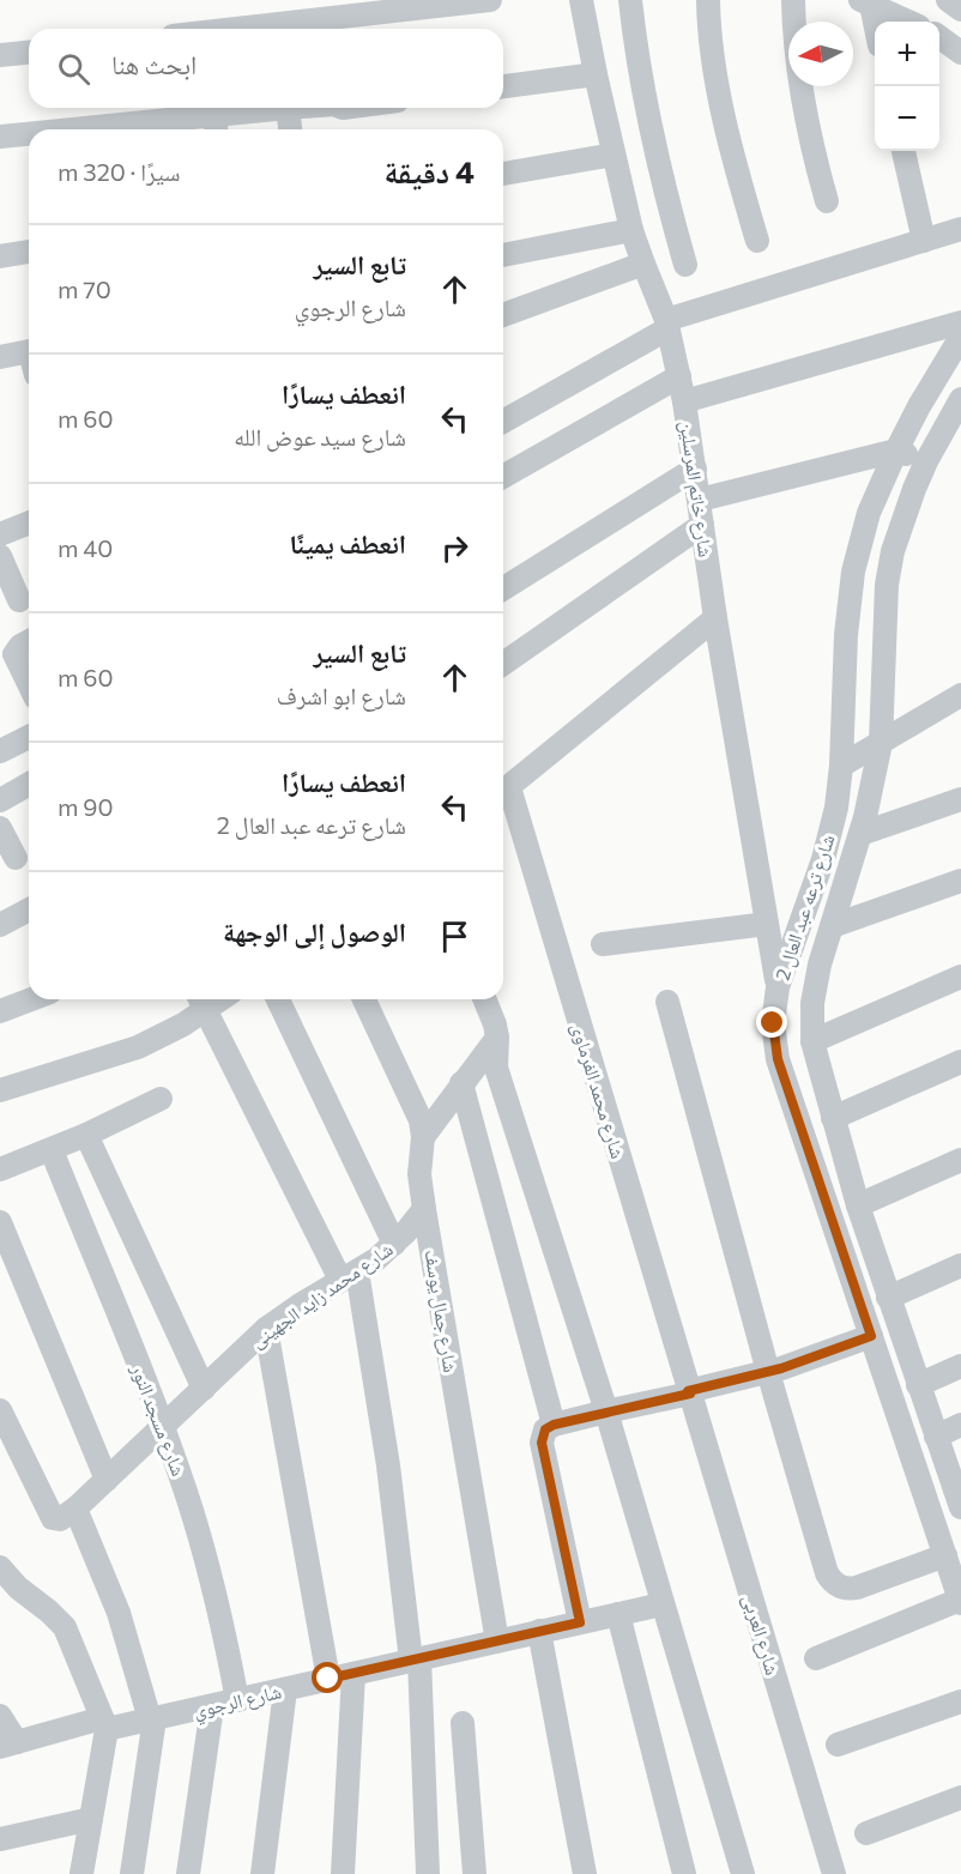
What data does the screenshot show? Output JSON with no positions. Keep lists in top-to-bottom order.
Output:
{
  "streets": {
    "street": [
      "شارع خاتم المرسلين",
      "شارع ترعه عبد العال 2",
      "شارع محمد الفرماوى",
      "شارع محمد زايد الجهينى",
      "شارع جمال يوسف",
      "شارع مسجد النور",
      "شارع العربى",
      "شارع الرجوي"
    ]
  },
  "crossings": [
    ["شارع خاتم المرسلين", "شارع ترعه عبد العال 2"],
    ["شارع محمد الفرماوى", "شارع العربى"],
    ["شارع محمد زايد الجهينى", "شارع جمال يوسف"],
    ["شارع محمد زايد الجهينى", "شارع مسجد النور"],
    ["شارع جمال يوسف", "شارع الرجوي"],
    ["شارع مسجد النور", "شارع الرجوي"]
  ],
  "north": "left",
  "page": {
    "map_buttons": ["+", "−"],
    "search": "ابحث هنا",
    "heading": ["4 دقيقة", "سيرًا · 320 m"],
    "list": [
      ["تابع السير", "شارع الرجوي", "70 m"],
      ["انعطف يسارًا", "شارع سيد عوض الله", "60 m"],
      ["انعطف يمينًا", "40 m"],
      ["تابع السير", "شارع ابو اشرف", "60 m"],
      ["انعطف يسارًا", "شارع ترعه عبد العال 2", "90 m"],
      "الوصول إلى الوجهة"
    ]
  }
}
